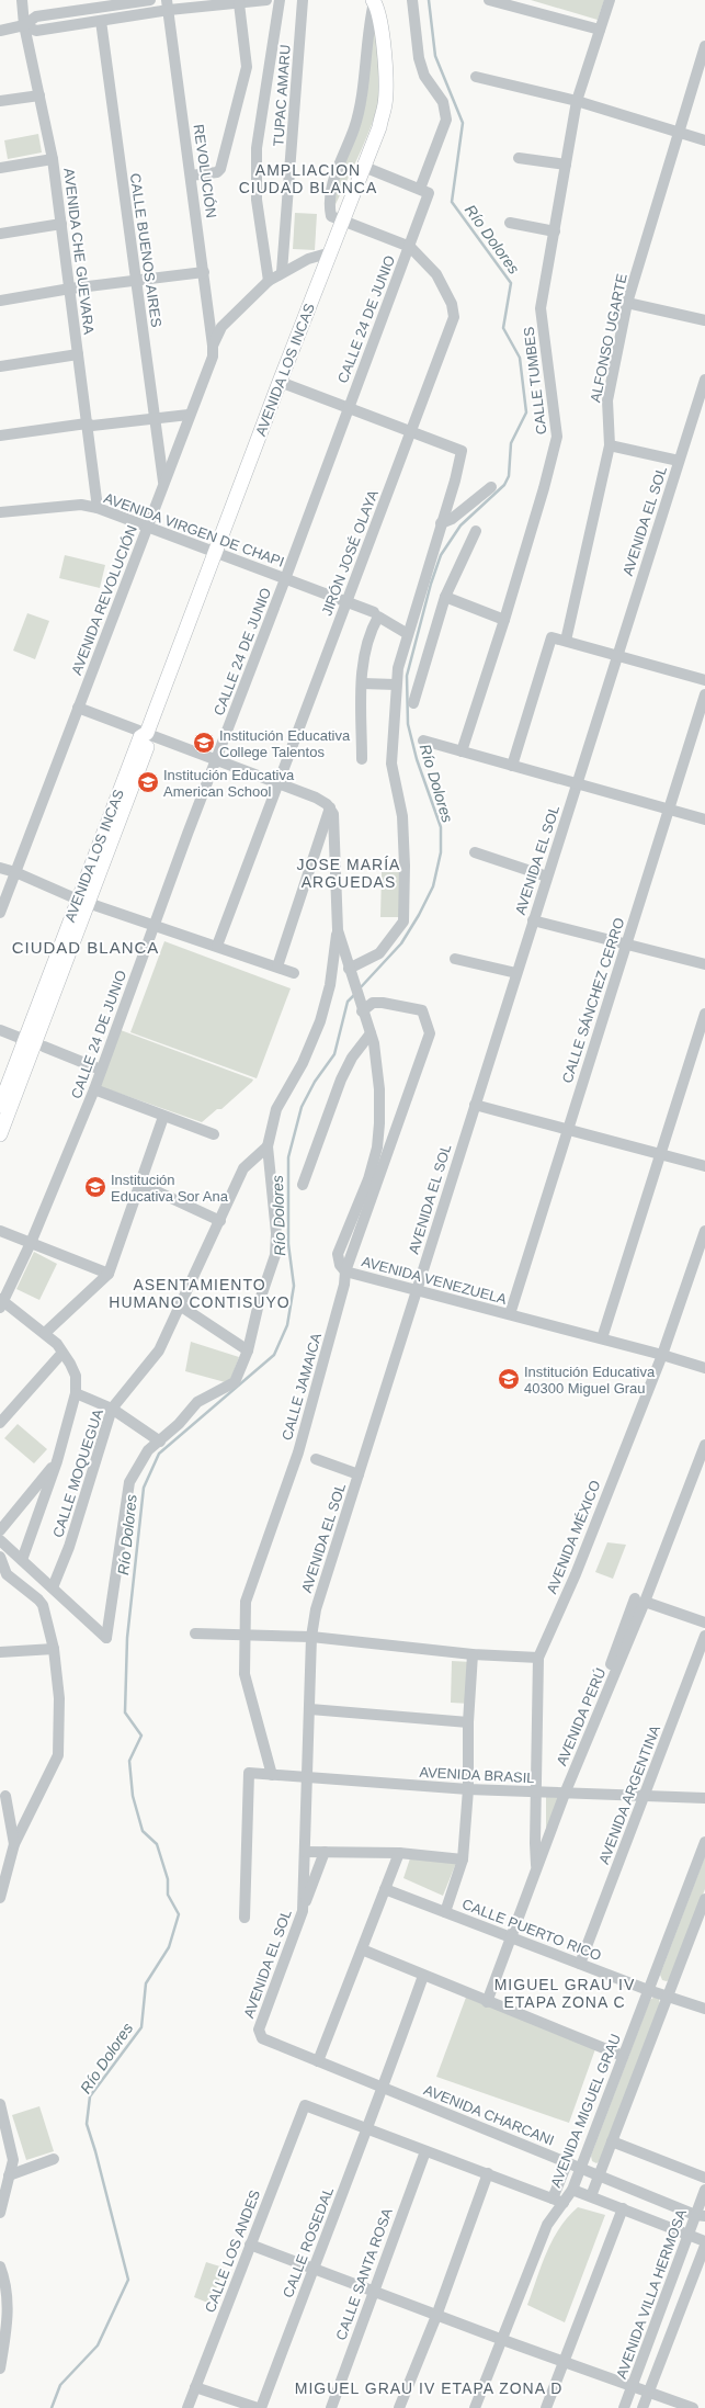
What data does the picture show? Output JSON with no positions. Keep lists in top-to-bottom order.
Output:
{
  "streets": {
    "main road": ["AVENIDA LOS INCAS"],
    "street": [
      "TUPAC AMARU",
      "REVOLUCIÓN",
      "CALLE BUENOS AIRES",
      "AVENIDA CHE GUEVARA",
      "CALLE 24 DE JUNIO",
      "ALFONSO UGARTE",
      "CALLE TUMBES",
      "AVENIDA EL SOL",
      "AVENIDA VIRGEN DE CHAPI",
      "JIRÓN JOSÉ OLAYA",
      "AVENIDA REVOLUCIÓN",
      "CALLE SÁNCHEZ CERRO",
      "AVENIDA VENEZUELA",
      "CALLE JAMAICA",
      "CALLE MOQUEGUA",
      "AVENIDA MÉXICO",
      "AVENIDA PERÚ",
      "AVENIDA BRASIL",
      "AVENIDA ARGENTINA",
      "CALLE PUERTO RICO",
      "AVENIDA MIGUEL GRAU",
      "AVENIDA CHARCANI",
      "CALLE ROSEDAL",
      "CALLE LOS ANDES",
      "CALLE SANTA ROSA",
      "AVENIDA VILLA HERMOSA"
    ]
  },
  "crossings": [
    ["TUPAC AMARU", "AVENIDA REVOLUCIÓN"],
    ["REVOLUCIÓN", "AVENIDA REVOLUCIÓN"],
    ["CALLE BUENOS AIRES", "AVENIDA REVOLUCIÓN"],
    ["AVENIDA CHE GUEVARA", "AVENIDA VIRGEN DE CHAPI"],
    ["CALLE 24 DE JUNIO", "AVENIDA VIRGEN DE CHAPI"],
    ["CALLE 24 DE JUNIO", "JIRÓN JOSÉ OLAYA"],
    ["AVENIDA LOS INCAS", "AVENIDA VIRGEN DE CHAPI"],
    ["AVENIDA LOS INCAS", "JIRÓN JOSÉ OLAYA"],
    ["AVENIDA LOS INCAS", "AVENIDA REVOLUCIÓN"],
    ["AVENIDA EL SOL", "AVENIDA VENEZUELA"],
    ["AVENIDA EL SOL", "AVENIDA BRASIL"],
    ["AVENIDA EL SOL", "AVENIDA CHARCANI"],
    ["AVENIDA VIRGEN DE CHAPI", "JIRÓN JOSÉ OLAYA"],
    ["AVENIDA VIRGEN DE CHAPI", "AVENIDA REVOLUCIÓN"],
    ["CALLE SÁNCHEZ CERRO", "AVENIDA VENEZUELA"],
    ["AVENIDA VENEZUELA", "CALLE JAMAICA"],
    ["AVENIDA VENEZUELA", "AVENIDA MÉXICO"],
    ["CALLE JAMAICA", "AVENIDA BRASIL"],
    ["AVENIDA MÉXICO", "AVENIDA PERÚ"],
    ["AVENIDA MÉXICO", "AVENIDA BRASIL"],
    ["AVENIDA PERÚ", "AVENIDA BRASIL"],
    ["AVENIDA PERÚ", "CALLE PUERTO RICO"],
    ["AVENIDA BRASIL", "AVENIDA ARGENTINA"],
    ["AVENIDA ARGENTINA", "CALLE PUERTO RICO"],
    ["CALLE PUERTO RICO", "AVENIDA MIGUEL GRAU"],
    ["AVENIDA MIGUEL GRAU", "AVENIDA CHARCANI"],
    ["AVENIDA CHARCANI", "CALLE ROSEDAL"],
    ["AVENIDA CHARCANI", "AVENIDA VILLA HERMOSA"],
    ["CALLE ROSEDAL", "CALLE LOS ANDES"]
  ],
  "districts": [
    "AMPLIACION CIUDAD BLANCA",
    "JOSE MARÍA ARGUEDAS",
    "CIUDAD BLANCA",
    "ASENTAMIENTO HUMANO CONTISUYO",
    "MIGUEL GRAU IV ETAPA ZONA C",
    "MIGUEL GRAU IV ETAPA ZONA D"
  ],
  "water": ["Río Dolores"],
  "places": {
    "school or university": [
      "Institución Educativa College Talentos",
      "Institución Educativa American School",
      "Institución Educativa Sor Ana",
      "Institución Educativa 40300 Miguel Grau"
    ]
  }
}
